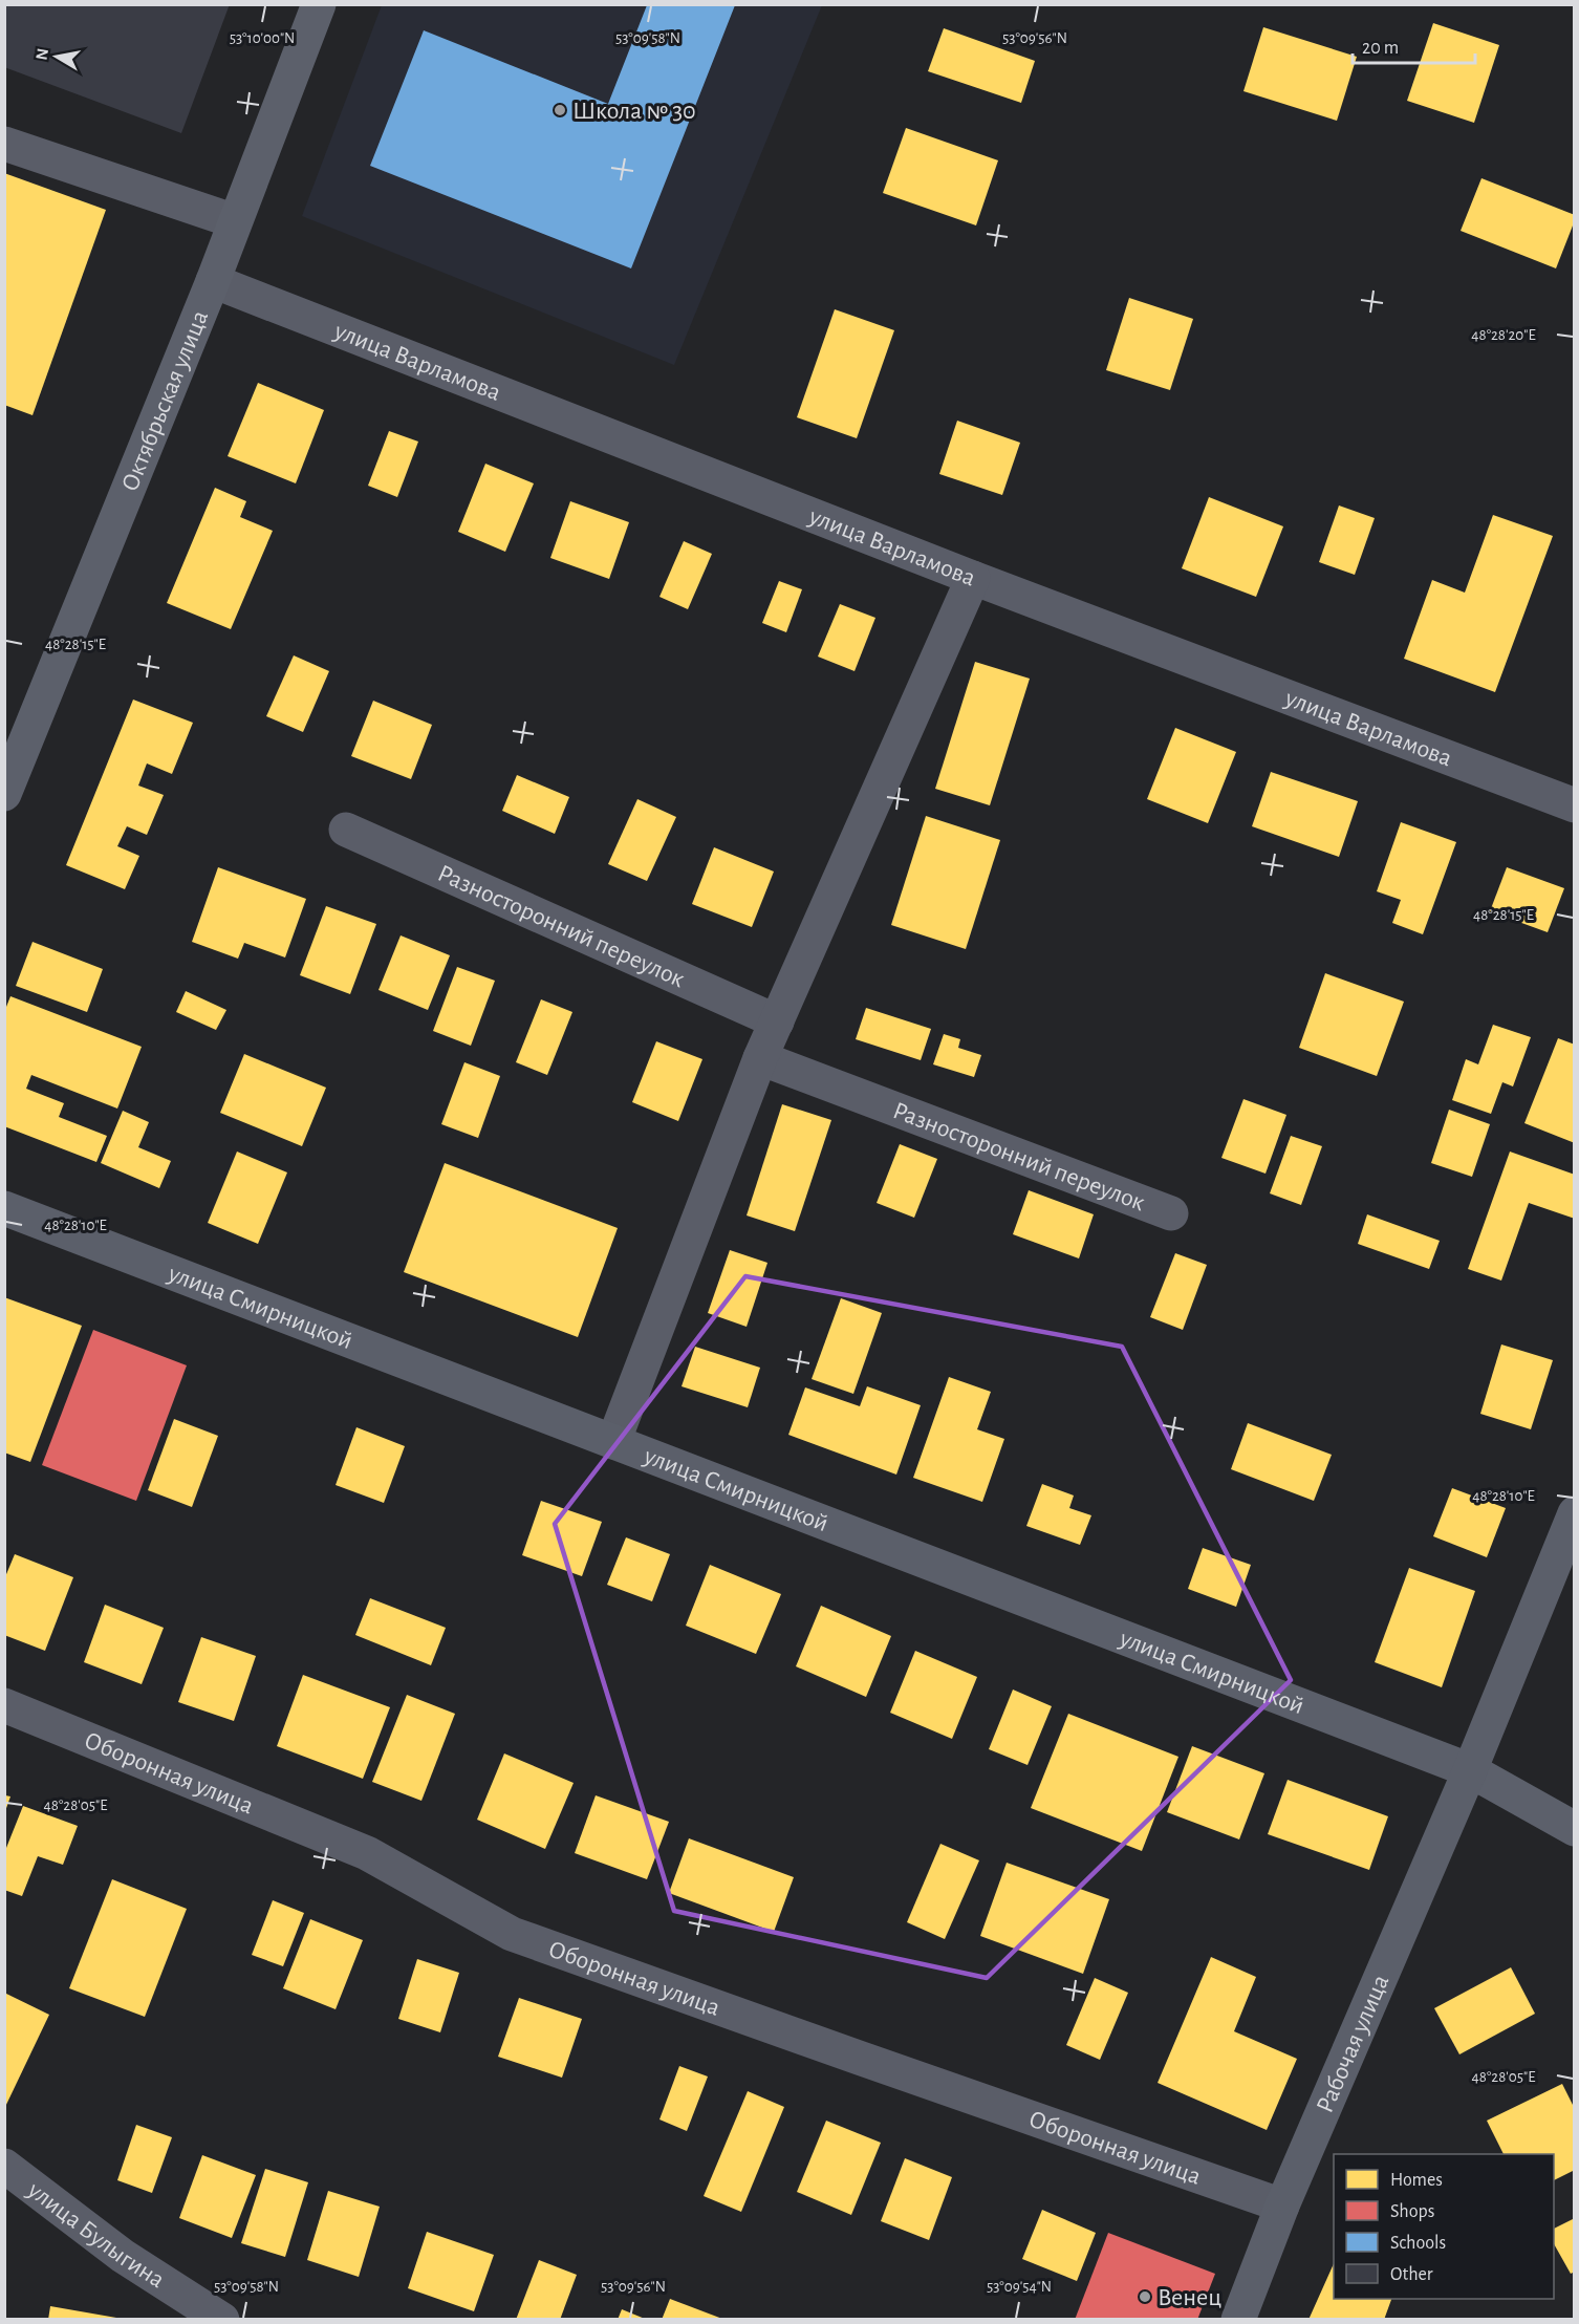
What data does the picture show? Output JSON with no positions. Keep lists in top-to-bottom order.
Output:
{
  "streets": {
    "main road": ["Октябрьская улица", "улица Смирницкой", "Рабочая улица"],
    "street": [
      "улица Варламова",
      "Разносторонний переулок",
      "Оборонная улица",
      "улица Булыгина"
    ]
  },
  "crossings": [
    ["улица Варламова", "Октябрьская улица"],
    ["улица Смирницкой", "Рабочая улица"],
    ["Оборонная улица", "Рабочая улица"]
  ],
  "places": ["Школа № 30", "Венец"],
  "legend": [
    "Homes",
    "Shops",
    "Schools",
    "Other"
  ],
  "scale_bar": "20 m",
  "north": "left",
  "coordinates": [
    "53°10'00\"N",
    "53°09'58\"N",
    "53°09'56\"N",
    "48°28'20\"E",
    "48°28'15\"E",
    "48°28'10\"E",
    "48°28'05\"E",
    "53°09'54\"N"
  ]
}
